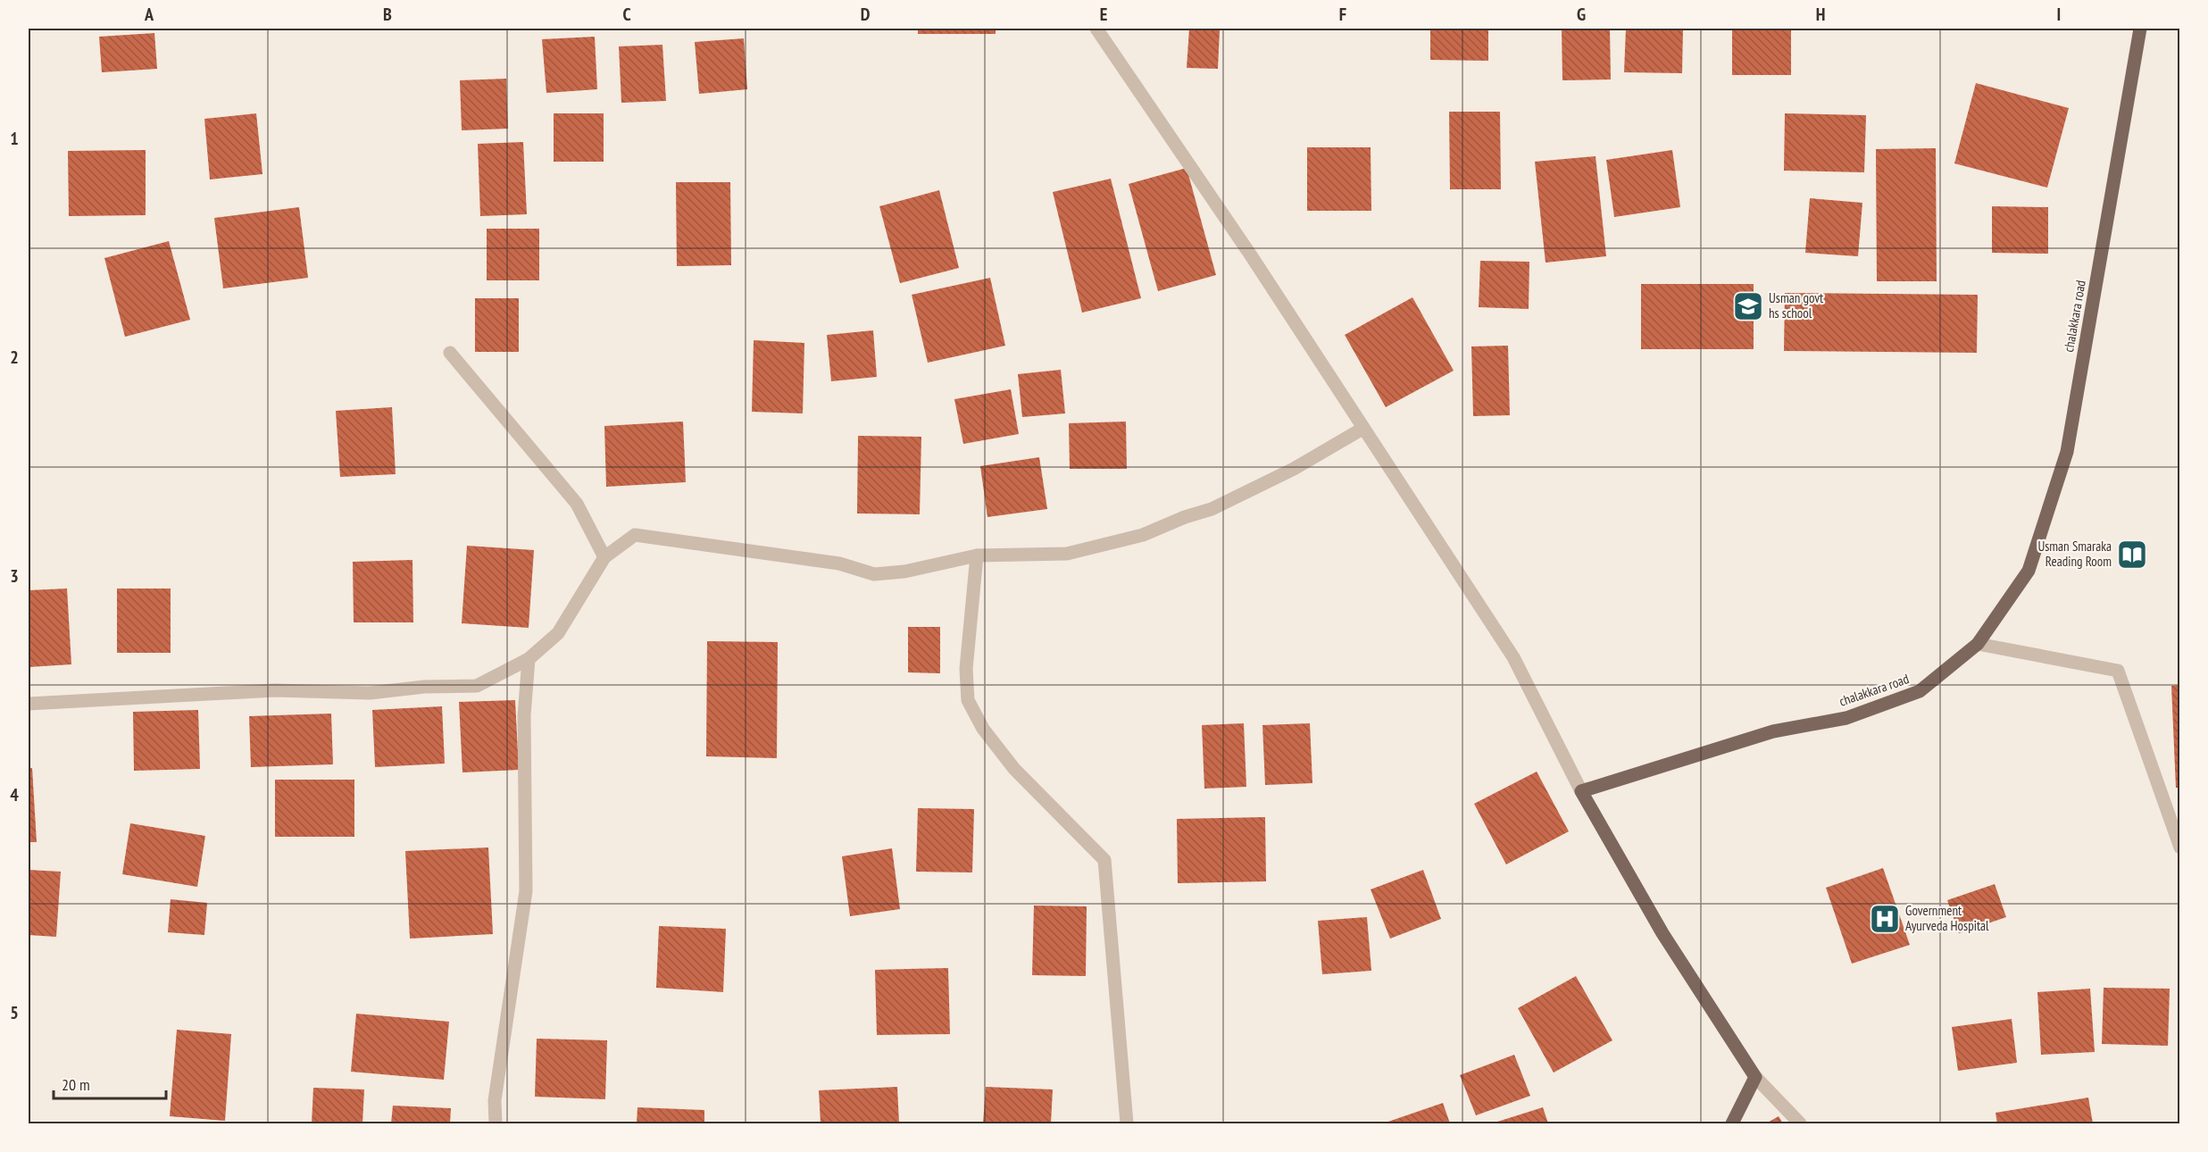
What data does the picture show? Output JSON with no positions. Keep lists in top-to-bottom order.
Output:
{
  "streets": {
    "main road": ["chalakkara road"]
  },
  "places": {
    "school or university": ["Usman govt hs school"],
    "library": ["Usman Smaraka Reading Room"],
    "hospital": ["Government Ayurveda Hospital"]
  },
  "scale_bar": "20 m",
  "grid": {
    "columns": [
      "A",
      "B",
      "C",
      "D",
      "E",
      "F",
      "G",
      "H",
      "I"
    ],
    "rows": [
      "1",
      "2",
      "3",
      "4",
      "5"
    ]
  }
}
